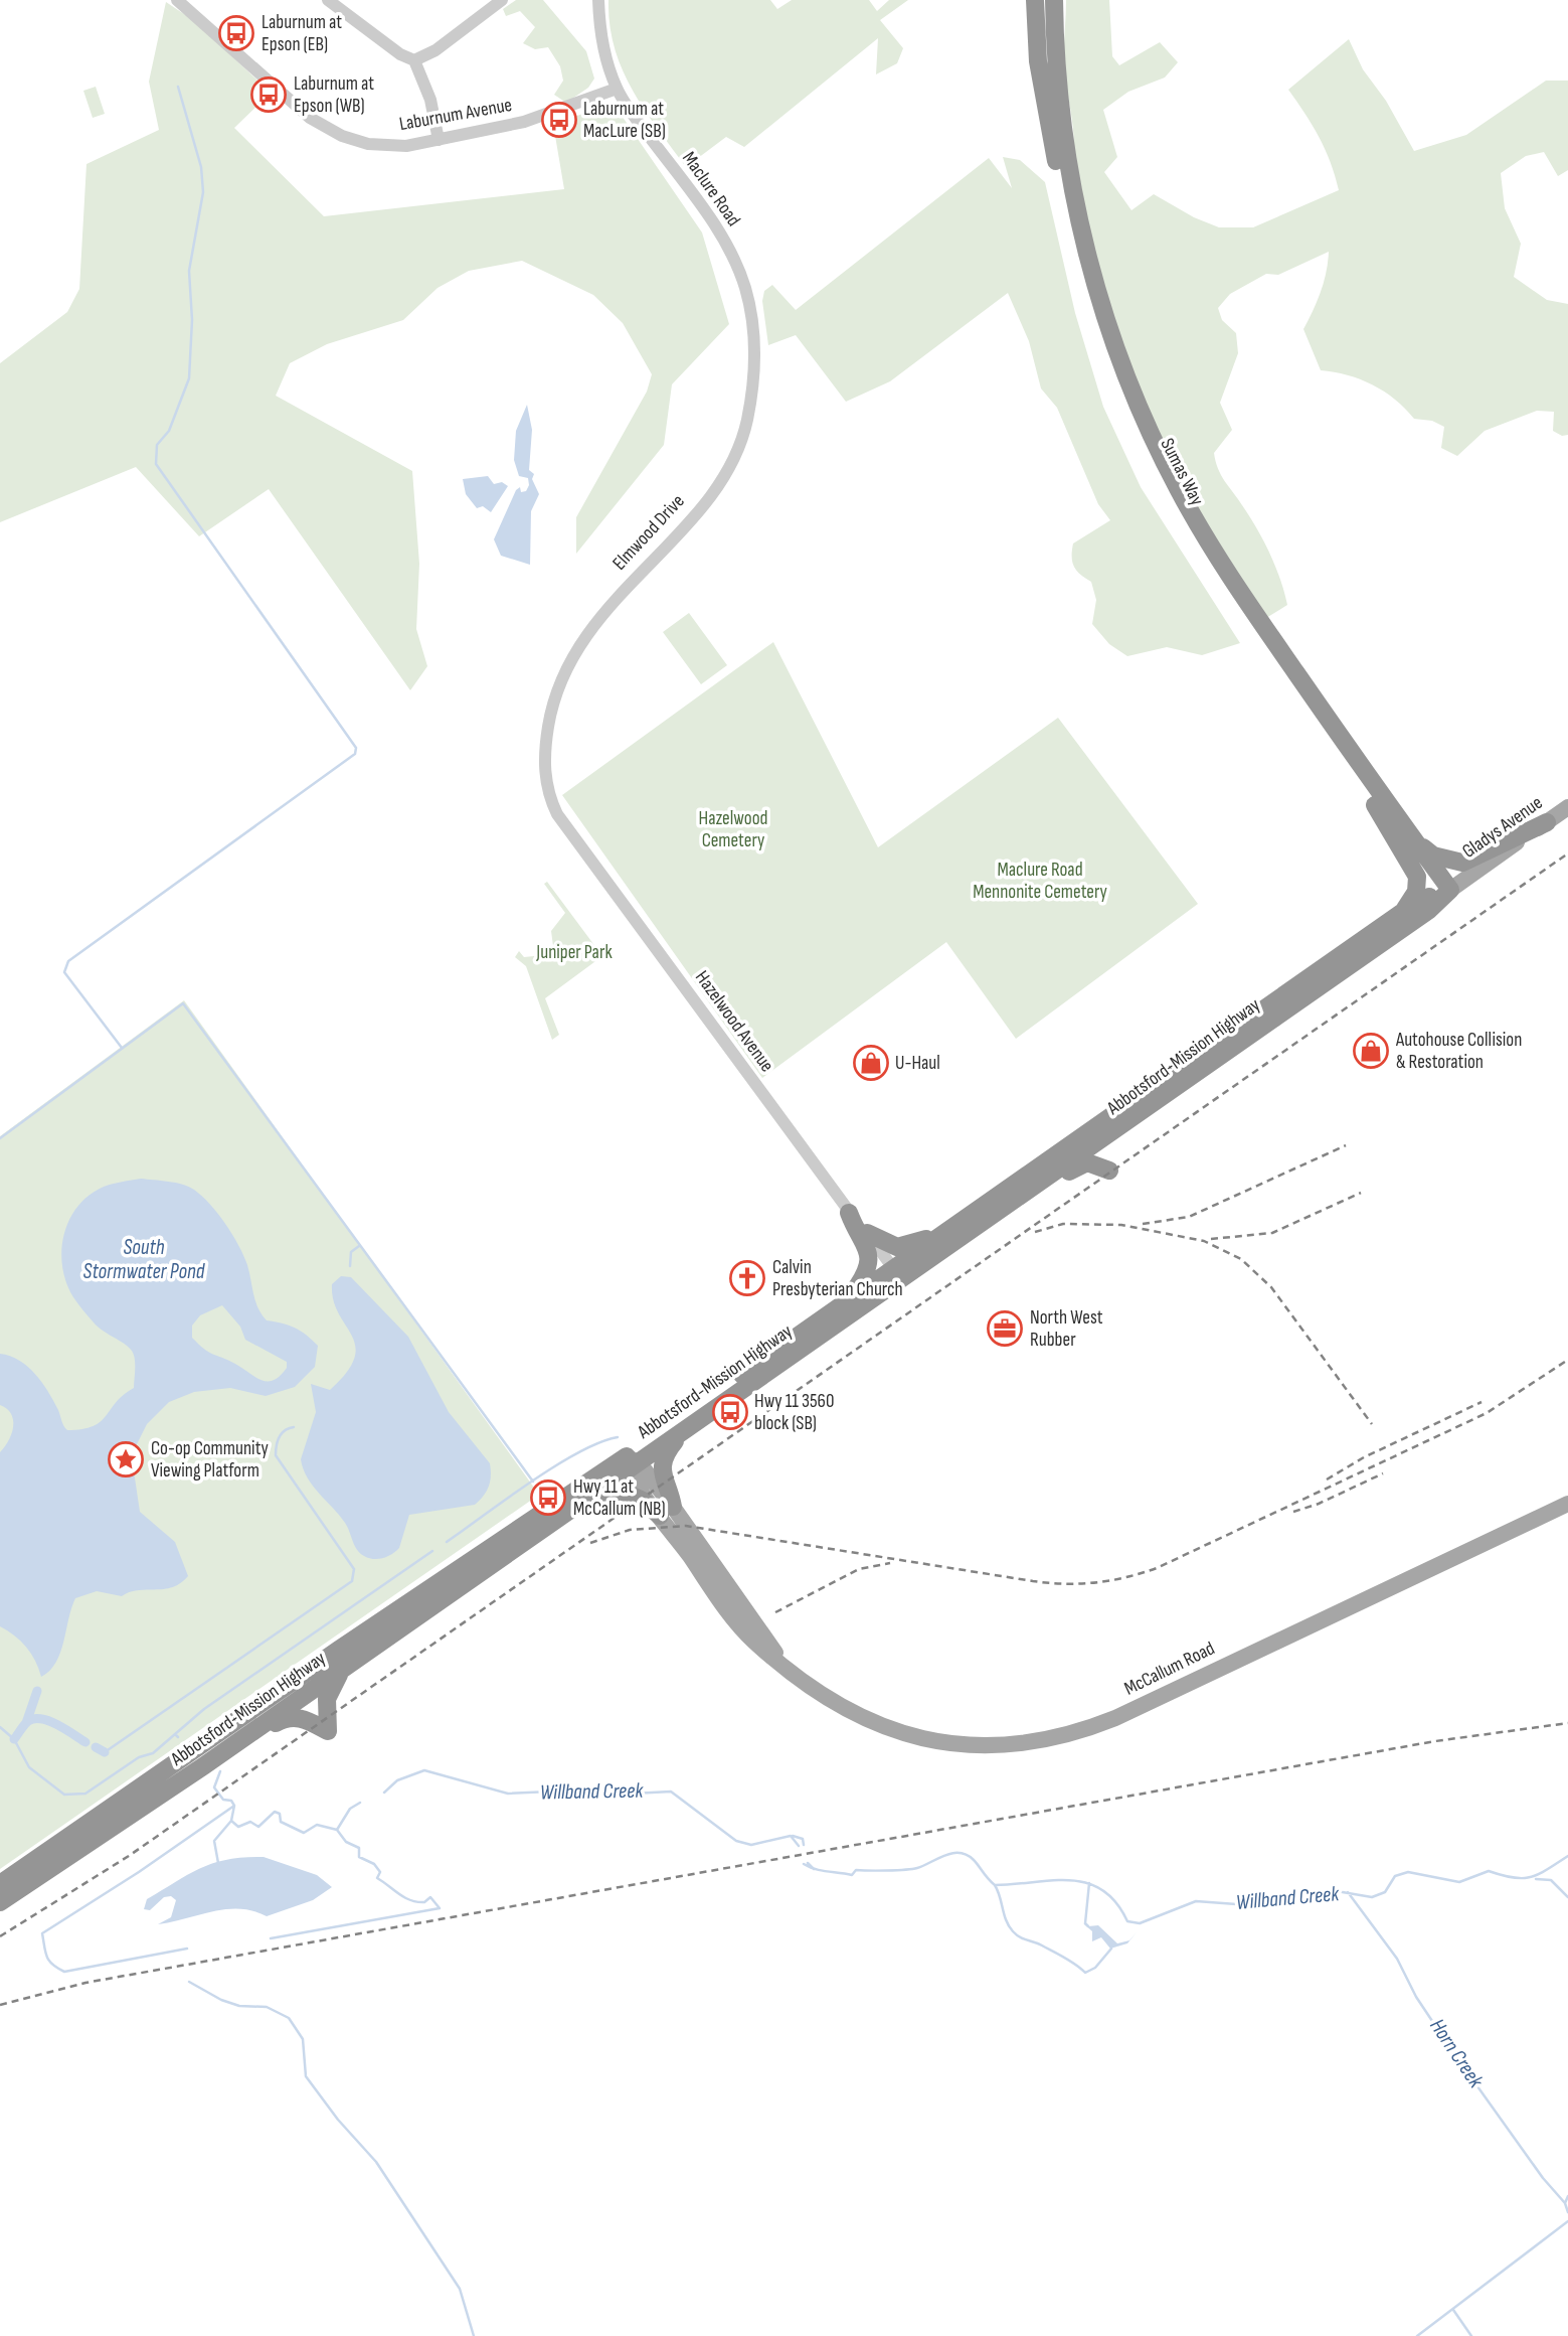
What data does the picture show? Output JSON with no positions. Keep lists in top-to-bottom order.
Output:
{
  "streets": {
    "highway": ["Sumas Way", "Abbotsford-Mission Highway"],
    "main road": ["Gladys Avenue", "McCallum Road"],
    "street": [
      "Laburnum Avenue",
      "Maclure Road",
      "Elmwood Drive",
      "Hazelwood Avenue"
    ]
  },
  "crossings": [
    ["Laburnum Avenue", "Maclure Road"],
    ["Maclure Road", "Elmwood Drive"],
    ["Sumas Way", "Gladys Avenue"],
    ["Sumas Way", "Abbotsford-Mission Highway"],
    ["Elmwood Drive", "Hazelwood Avenue"],
    ["Gladys Avenue", "Abbotsford-Mission Highway"],
    ["Hazelwood Avenue", "Abbotsford-Mission Highway"],
    ["Abbotsford-Mission Highway", "McCallum Road"]
  ],
  "water": ["South Stormwater Pond", "Willband Creek", "Horn Creek"],
  "parks": ["Hazelwood Cemetery", "Maclure Road Mennonite Cemetery", "Juniper Park"],
  "places": {
    "bus stop": [
      "Laburnum at Epson (EB)",
      "Laburnum at Epson (WB)",
      "Laburnum at MacLure (SB)",
      "Hwy 11 3560 block (SB)",
      "Hwy 11 at McCallum (NB)"
    ],
    "shop": ["Autohouse Collision & Restoration", "U-Haul"],
    "church": ["Calvin Presbyterian Church"],
    "office": ["North West Rubber"],
    "place": ["Co-op Community Viewing Platform"]
  }
}
